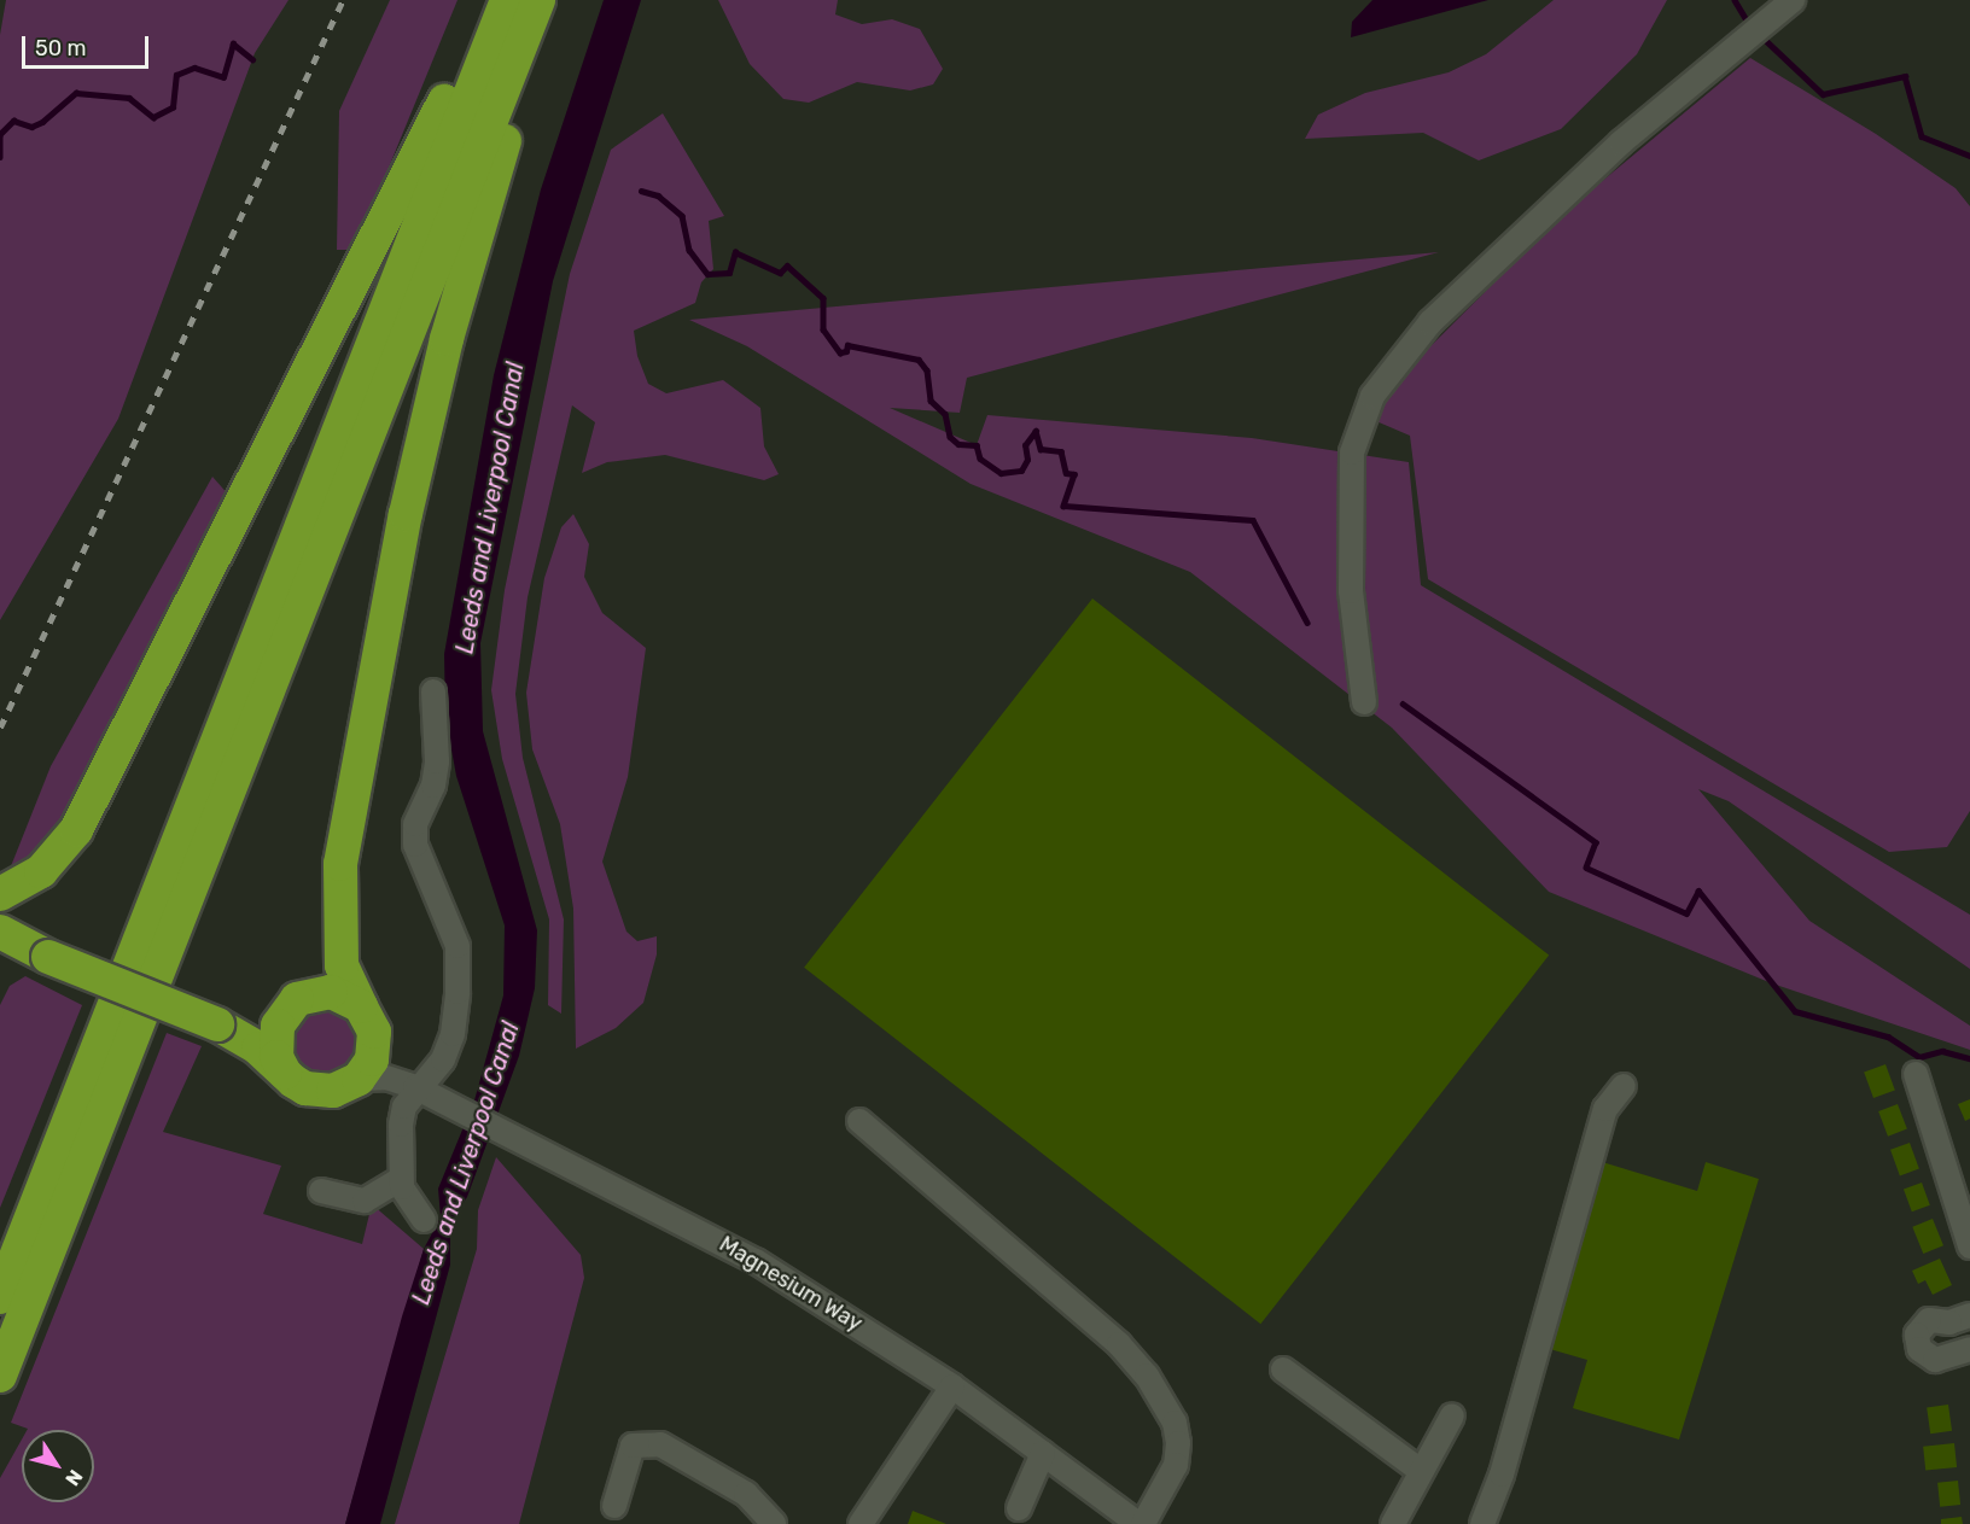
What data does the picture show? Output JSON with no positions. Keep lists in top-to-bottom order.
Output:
{
  "streets": {
    "street": ["Magnesium Way"]
  },
  "water": ["Leeds and Liverpool Canal"],
  "scale_bar": "50 m",
  "north": "bottom right"
}
